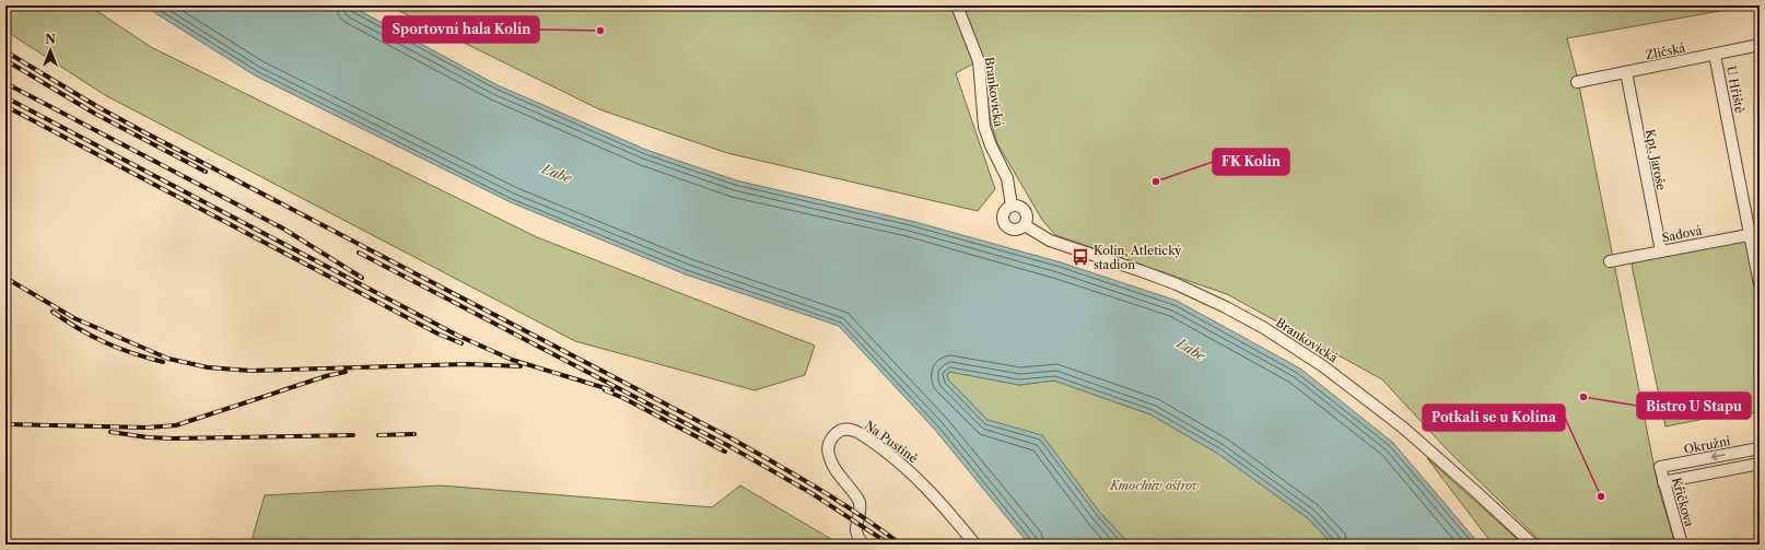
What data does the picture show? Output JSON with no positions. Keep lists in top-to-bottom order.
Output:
{
  "streets": {
    "street": [
      "Zličská",
      "U Hřiště",
      "Brankovická",
      "Kpt. Jaroše",
      "Sadová",
      "Na Pustině",
      "Okružní",
      "Křičkova"
    ]
  },
  "crossings": [
    ["Zličská", "U Hřiště"],
    ["Zličská", "Kpt. Jaroše"],
    ["U Hřiště", "Sadová"],
    ["Kpt. Jaroše", "Sadová"],
    ["Okružní", "Křičkova"]
  ],
  "water": ["Labe"],
  "parks": ["Kmochův ostrov"],
  "places": {
    "other": [
      "Sportovní hala Kolín",
      "FK Kolín",
      "Bistro U Stapu",
      "Potkali se u Kolína"
    ],
    "bus stop": ["Kolín, Atletický stadion"]
  },
  "north": "top"
}
